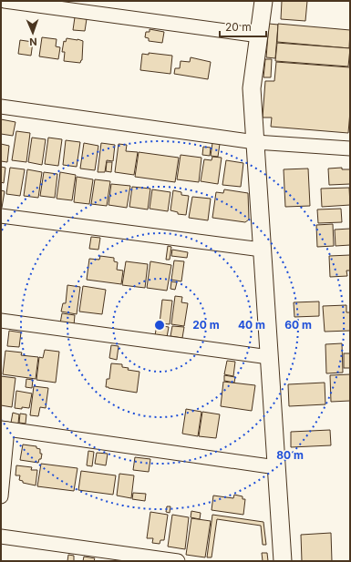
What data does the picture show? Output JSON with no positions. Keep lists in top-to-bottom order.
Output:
{
  "scale_bar": "20 m",
  "north": "bottom",
  "rings": [
    "20 m",
    "40 m",
    "60 m",
    "80 m"
  ]
}
